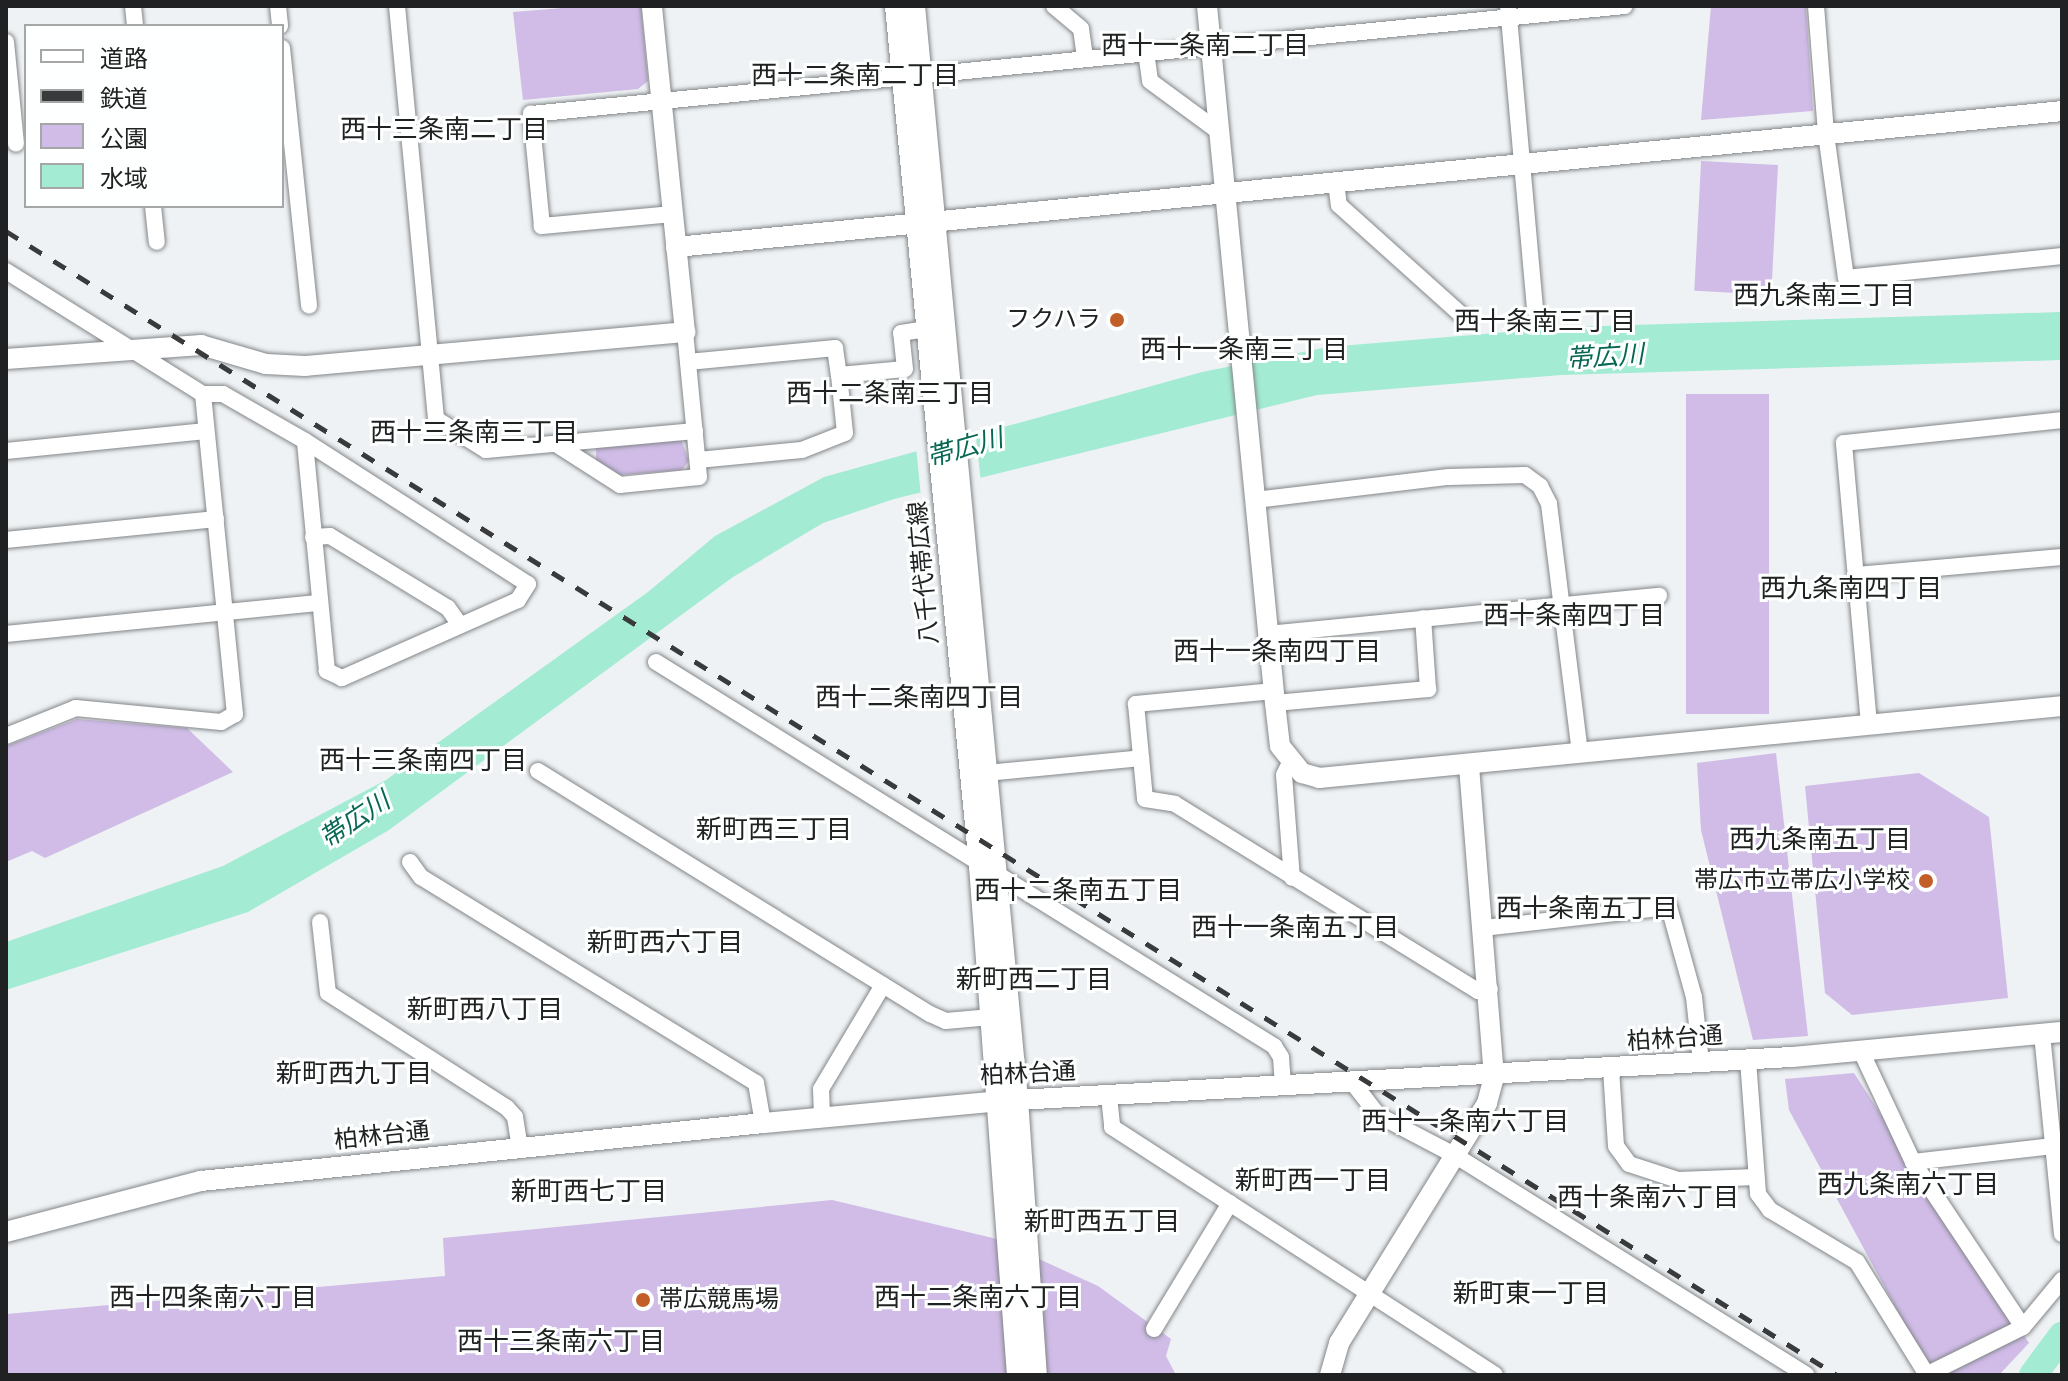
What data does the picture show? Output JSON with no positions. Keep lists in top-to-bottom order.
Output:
{
  "streets": {
    "main road": ["八千代帯広線"],
    "street": ["柏林台通"]
  },
  "crossings": [
    ["八千代帯広線", "柏林台通"]
  ],
  "districts": [
    "西十一条南二丁目",
    "西十二条南二丁目",
    "西十三条南二丁目",
    "西九条南三丁目",
    "西十条南三丁目",
    "西十一条南三丁目",
    "西十二条南三丁目",
    "西十三条南三丁目",
    "西九条南四丁目",
    "西十条南四丁目",
    "西十一条南四丁目",
    "西十二条南四丁目",
    "西十三条南四丁目",
    "新町西三丁目",
    "西九条南五丁目",
    "西十二条南五丁目",
    "西十条南五丁目",
    "西十一条南五丁目",
    "新町西六丁目",
    "新町西二丁目",
    "新町西八丁目",
    "新町西九丁目",
    "西十一条南六丁目",
    "新町西一丁目",
    "西九条南六丁目",
    "新町西七丁目",
    "西十条南六丁目",
    "新町西五丁目",
    "新町東一丁目",
    "西十四条南六丁目",
    "西十二条南六丁目",
    "西十三条南六丁目"
  ],
  "water": ["帯広川"],
  "places": ["フクハラ", "帯広市立帯広小学校", "帯広競馬場"],
  "legend": [
    "道路",
    "鉄道",
    "公園",
    "水域"
  ]
}
